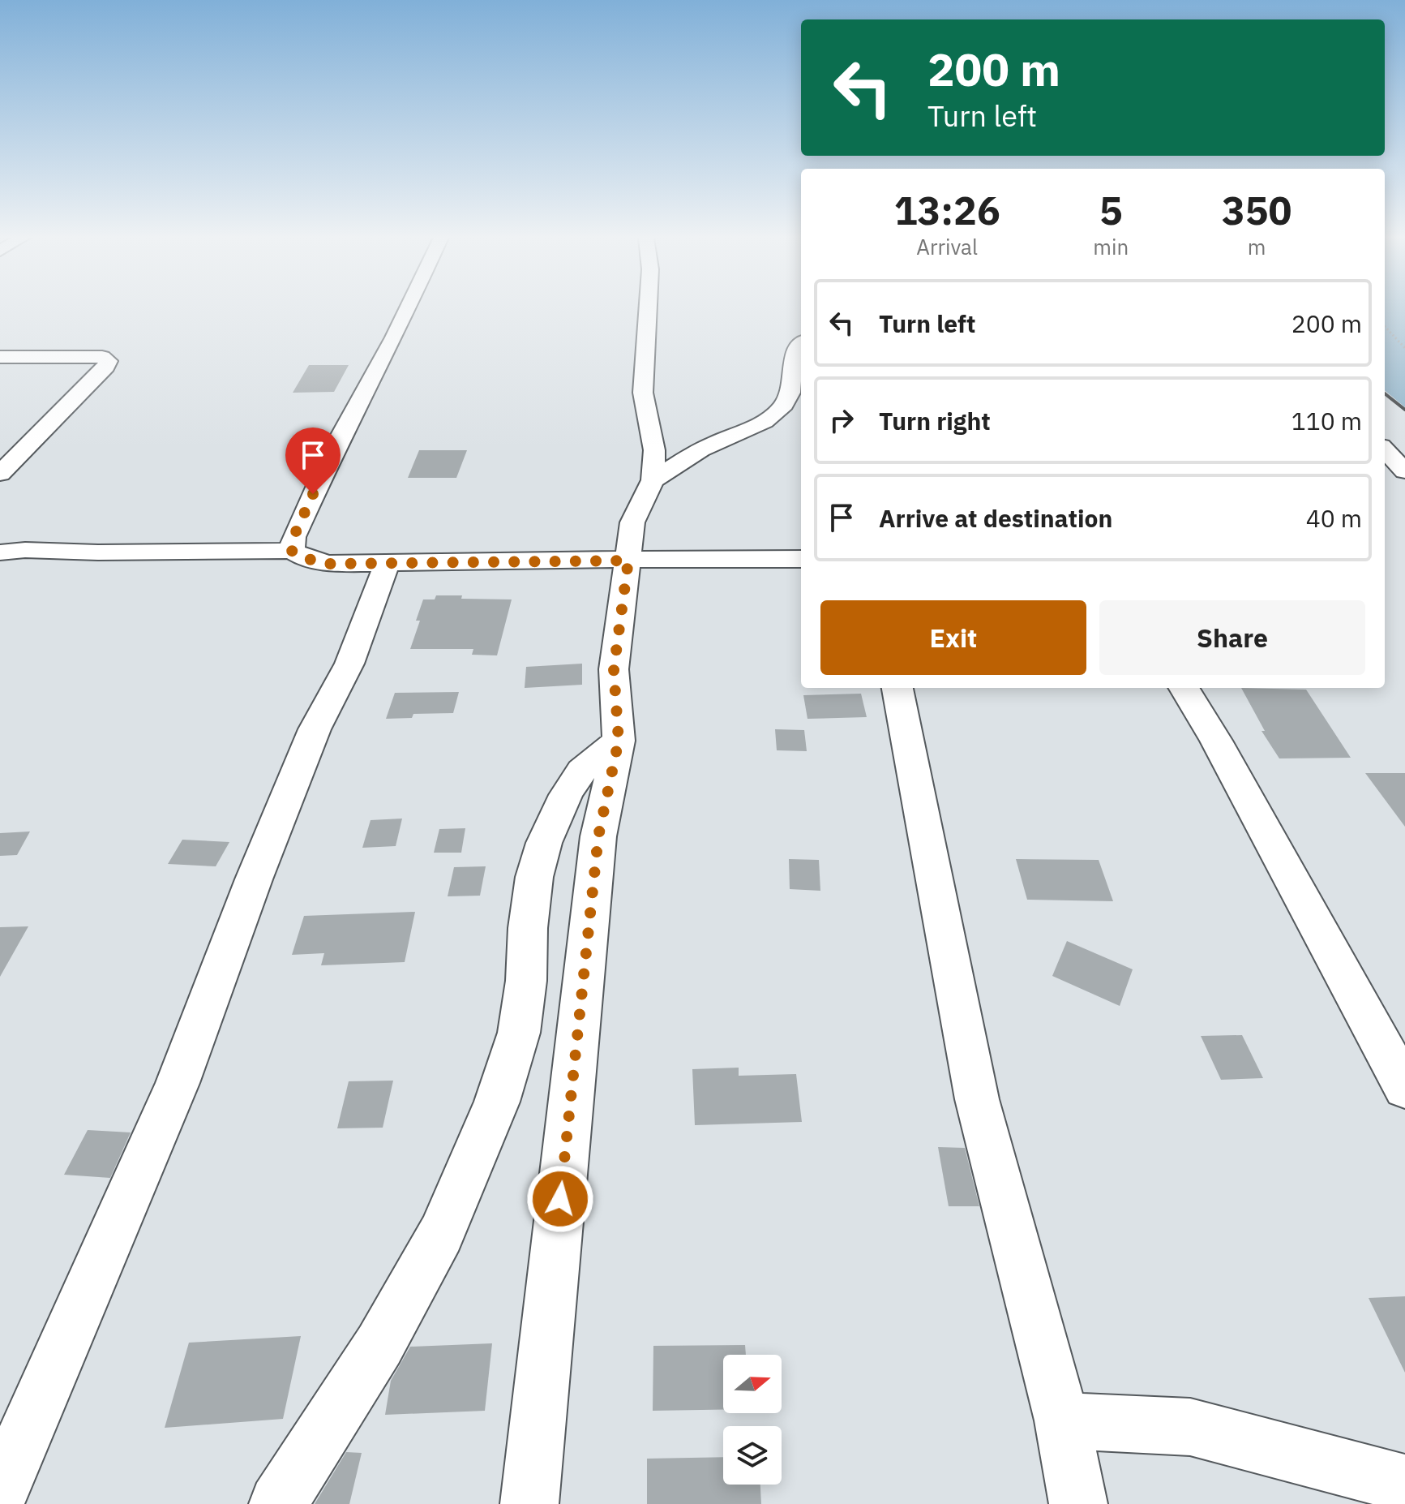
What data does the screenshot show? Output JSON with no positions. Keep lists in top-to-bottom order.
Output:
{
  "north": "right",
  "page": {
    "turn": ["200 m", "Turn left"],
    "eta": [
      "13:26",
      "Arrival",
      "5",
      "min",
      "350",
      "m"
    ],
    "list": [
      {
        "name": "Turn left",
        "value": "200 m"
      },
      {
        "name": "Turn right",
        "value": "110 m"
      },
      {
        "name": "Arrive at destination",
        "value": "40 m"
      }
    ],
    "buttons": ["Exit", "Share"]
  }
}
